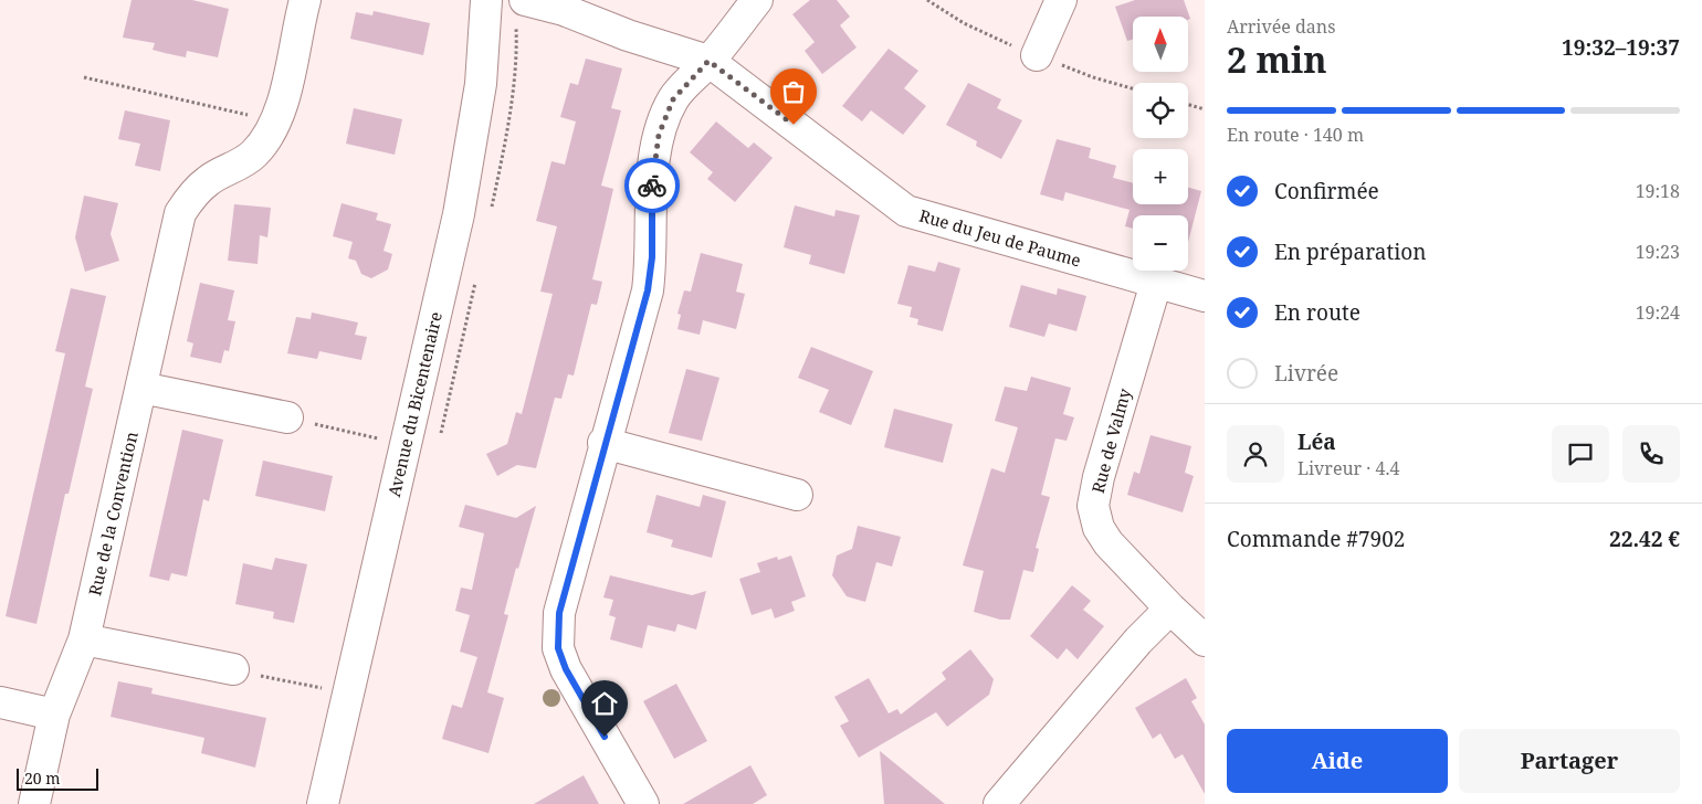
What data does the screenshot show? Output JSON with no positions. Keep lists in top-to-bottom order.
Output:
{
  "streets": {
    "street": [
      "Rue du Jeu de Paume",
      "Avenue du Bicentenaire",
      "Rue de Valmy",
      "Rue de la Convention"
    ]
  },
  "crossings": [
    ["Rue du Jeu de Paume", "Rue de Valmy"]
  ],
  "scale_bar": "20 m",
  "north": "top",
  "page": {
    "heading": ["2 min", "Arrivée dans", "19:32–19:37"],
    "panel": [
      "Léa",
      "Livreur · 4.4",
      "Commande #7902",
      "22.42 €"
    ],
    "map_buttons": ["+", "−"],
    "bar": "En route · 140 m",
    "list": [
      ["Confirmée", "19:18"],
      ["En préparation", "19:23"],
      ["En route", "19:24"],
      "Livrée"
    ],
    "buttons": ["Aide", "Partager"],
    "scale": "20 m"
  }
}
